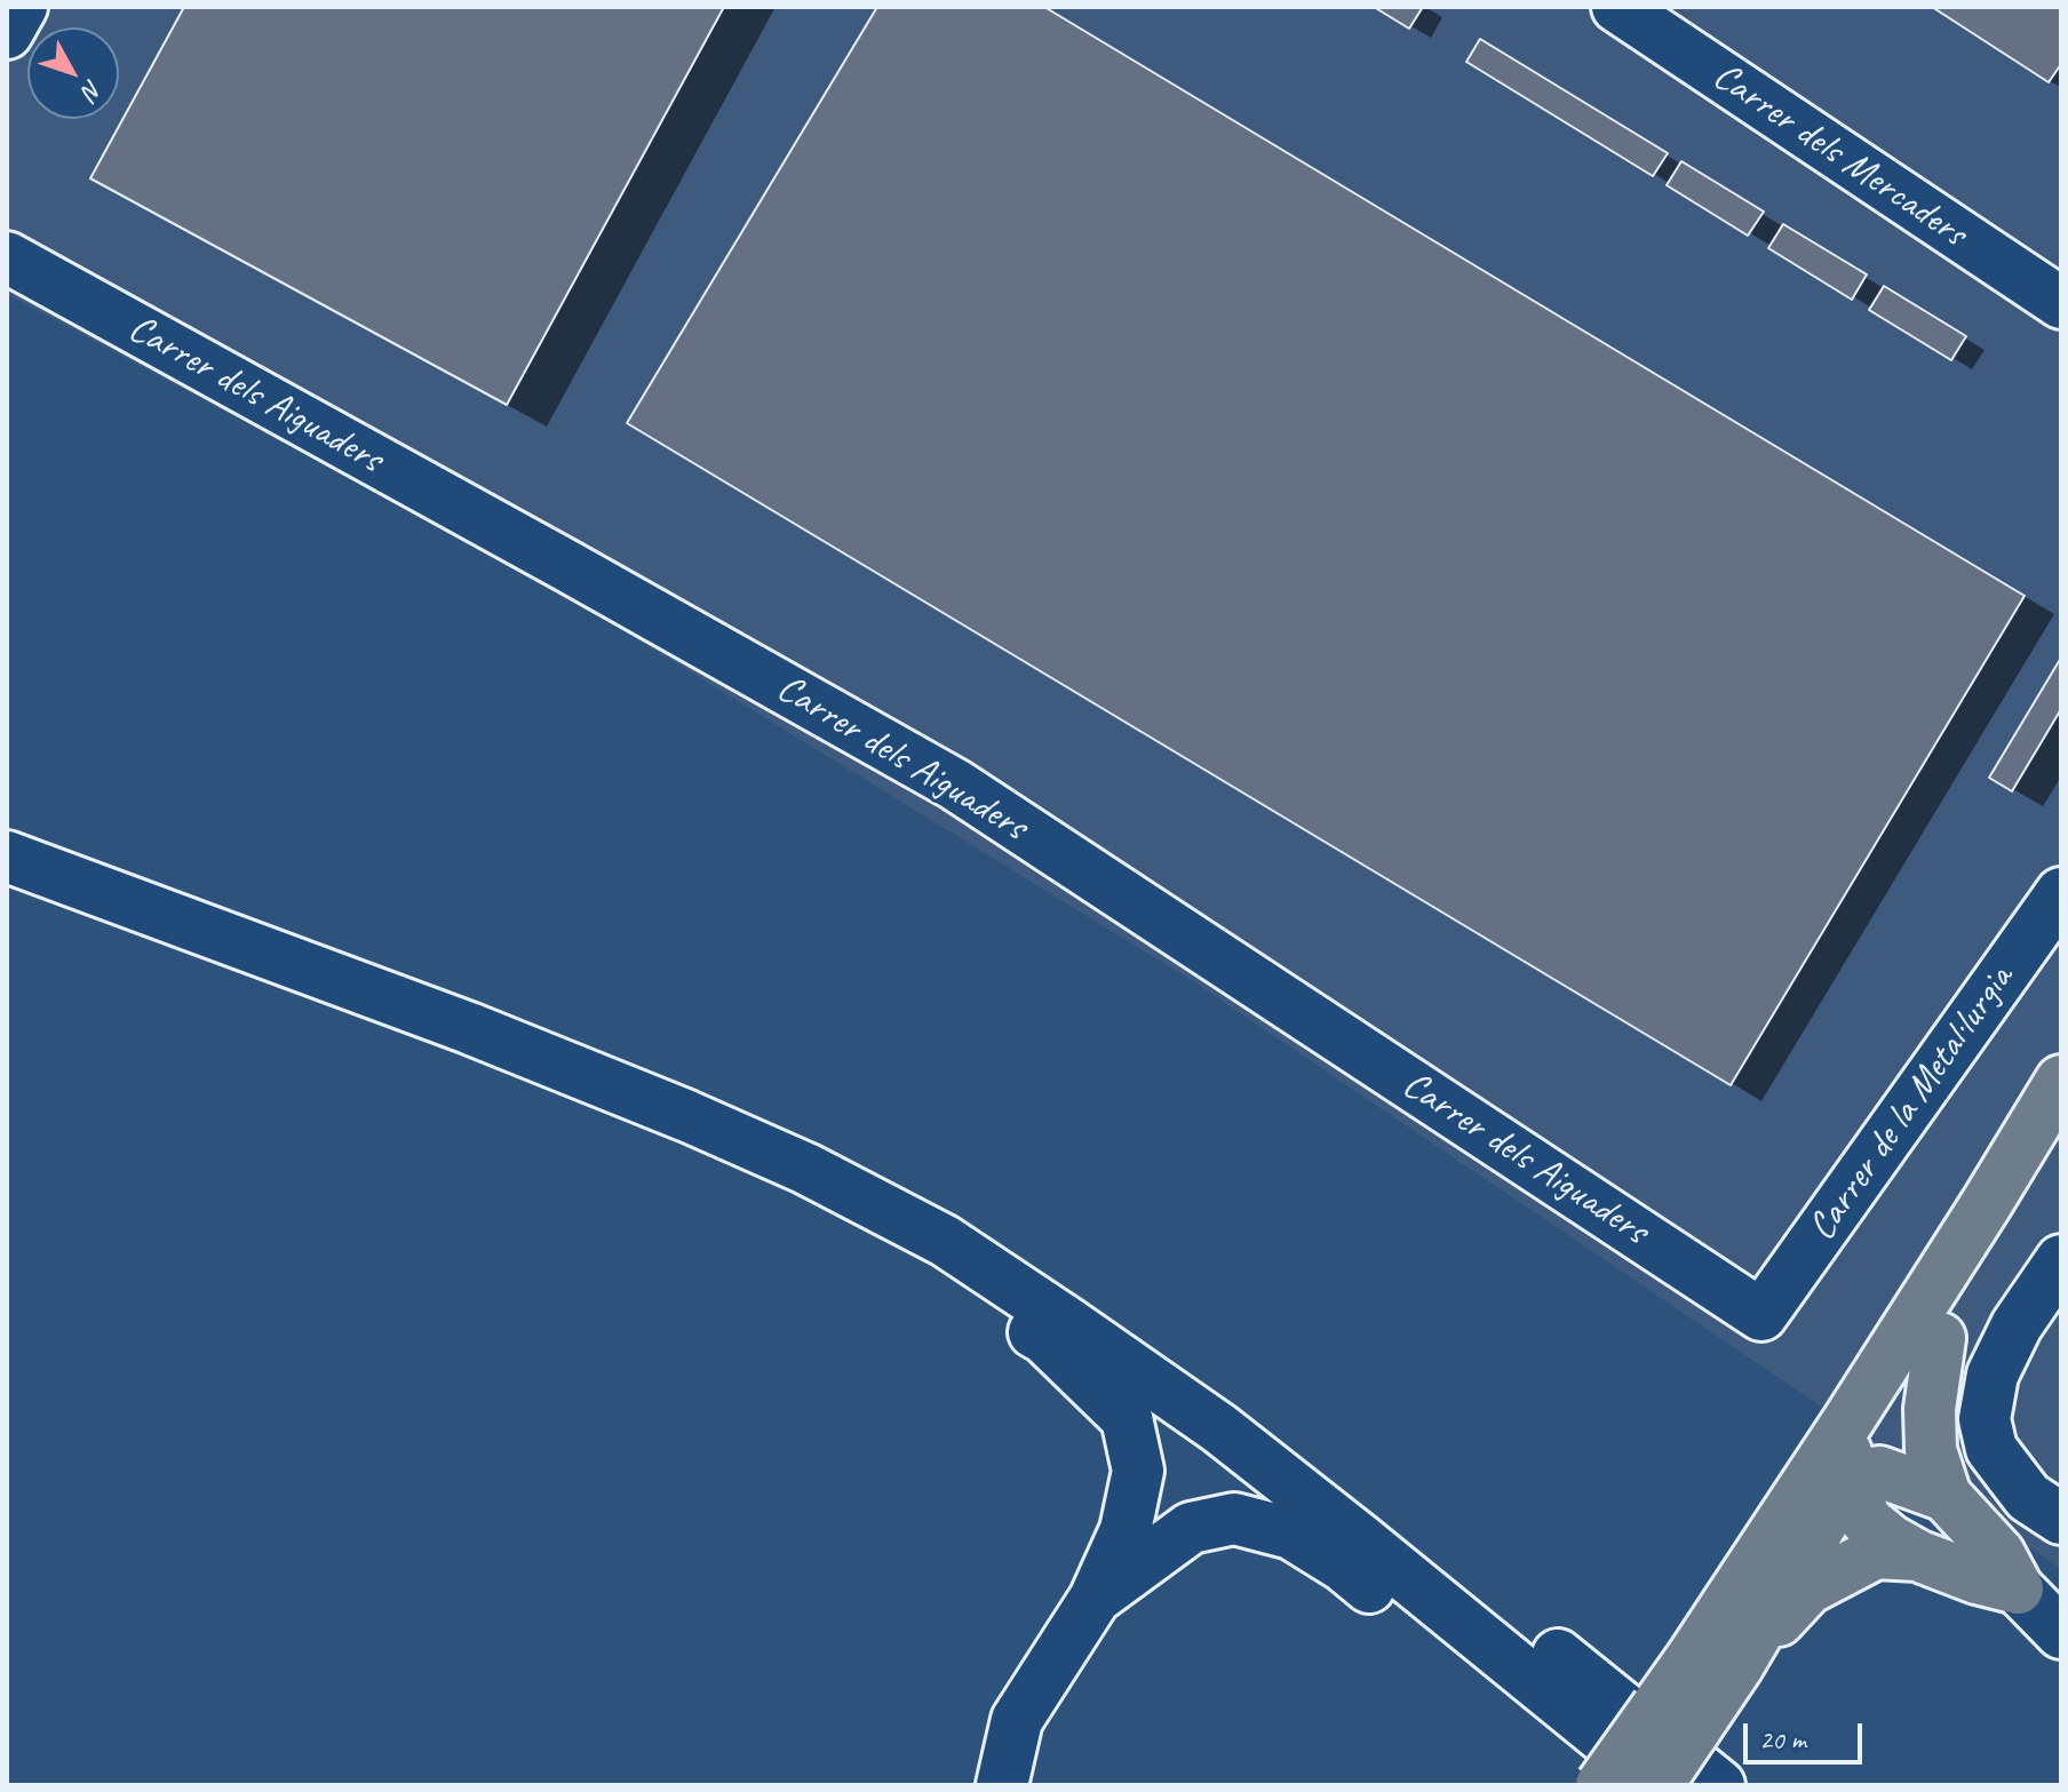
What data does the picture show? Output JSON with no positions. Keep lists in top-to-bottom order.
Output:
{
  "streets": {
    "street": ["Carrer dels Mercaders", "Carrer dels Aiguaders", "Carrer de la Metal·lurgia"]
  },
  "crossings": [
    ["Carrer dels Aiguaders", "Carrer de la Metal·lurgia"]
  ],
  "scale_bar": "20 m",
  "north": "bottom right"
}
